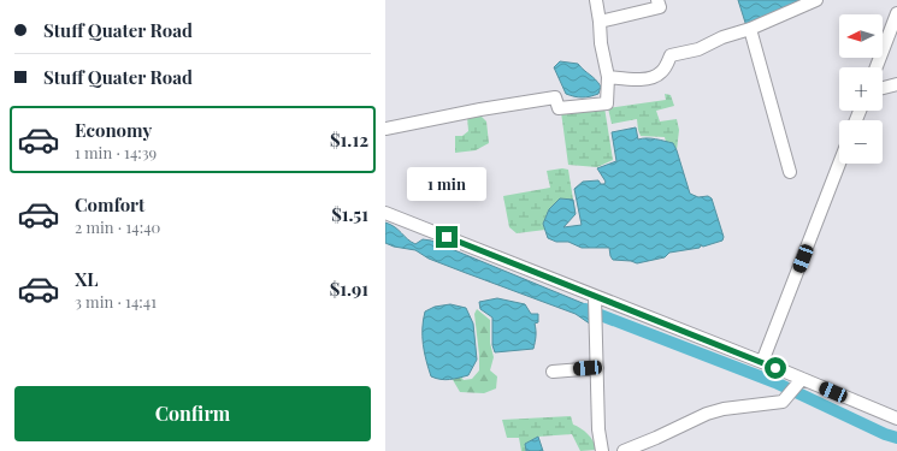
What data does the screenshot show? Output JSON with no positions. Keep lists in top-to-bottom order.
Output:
{
  "north": "left",
  "page": {
    "banner": ["Stuff Quater Road", "Stuff Quater Road"],
    "map_buttons": ["+", "−"],
    "list": [
      {
        "name": "Economy",
        "note": "1 min · 14:39",
        "value": "$1.12"
      },
      {
        "name": "Comfort",
        "note": "2 min · 14:40",
        "value": "$1.51"
      },
      {
        "name": "XL",
        "note": "3 min · 14:41",
        "value": "$1.91"
      }
    ],
    "bubble": "1 min",
    "buttons": "Confirm"
  }
}
